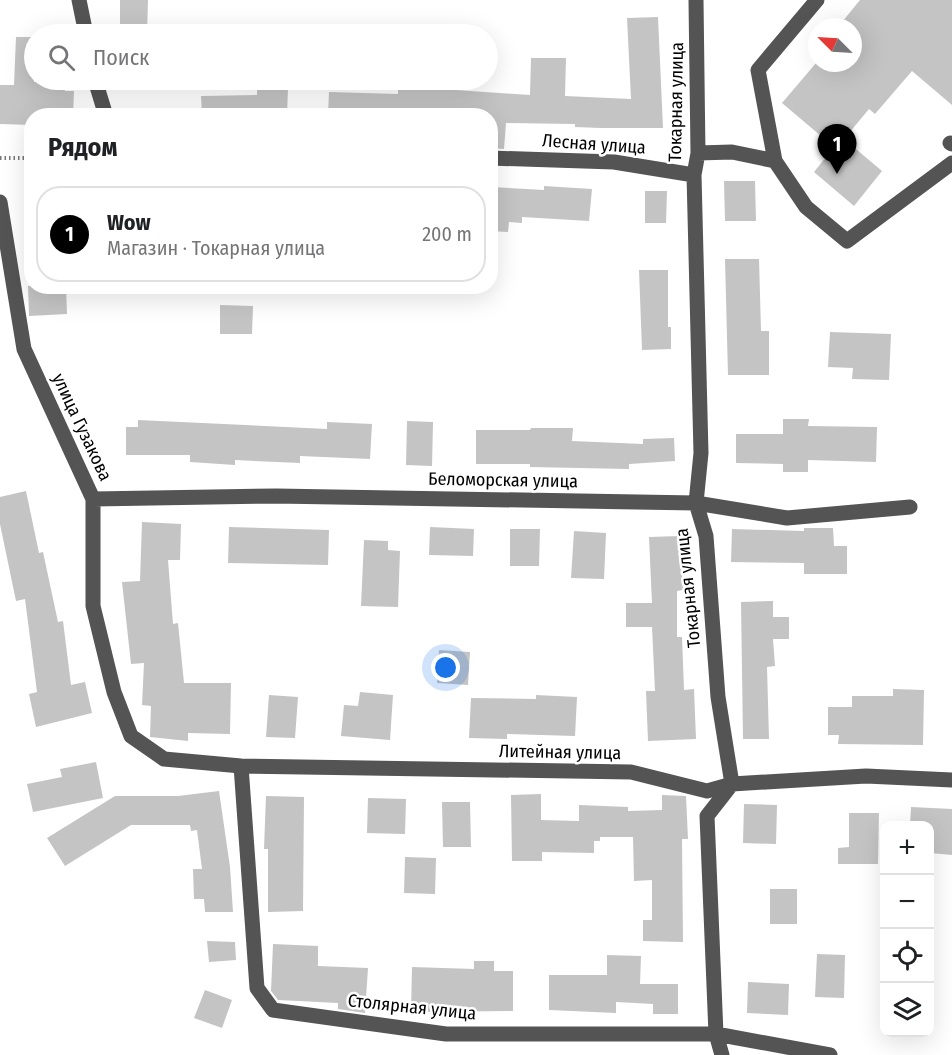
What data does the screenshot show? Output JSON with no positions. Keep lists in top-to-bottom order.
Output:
{
  "streets": {
    "street": [
      "Токарная улица",
      "Лесная улица",
      "улица Гузакова",
      "Беломорская улица",
      "Литейная улица",
      "Столярная улица"
    ]
  },
  "crossings": [
    ["Токарная улица", "Лесная улица"],
    ["Токарная улица", "Беломорская улица"],
    ["Токарная улица", "Литейная улица"],
    ["улица Гузакова", "Беломорская улица"],
    ["улица Гузакова", "Литейная улица"],
    ["Литейная улица", "Столярная улица"]
  ],
  "north": "top left",
  "page": {
    "search": "Поиск",
    "heading": "Рядом",
    "pins": "1",
    "list": [
      {
        "mark": "1",
        "name": "Wow",
        "note": "Магазин · Токарная улица",
        "value": "200 m"
      }
    ],
    "map_buttons": ["+", "−"]
  }
}
